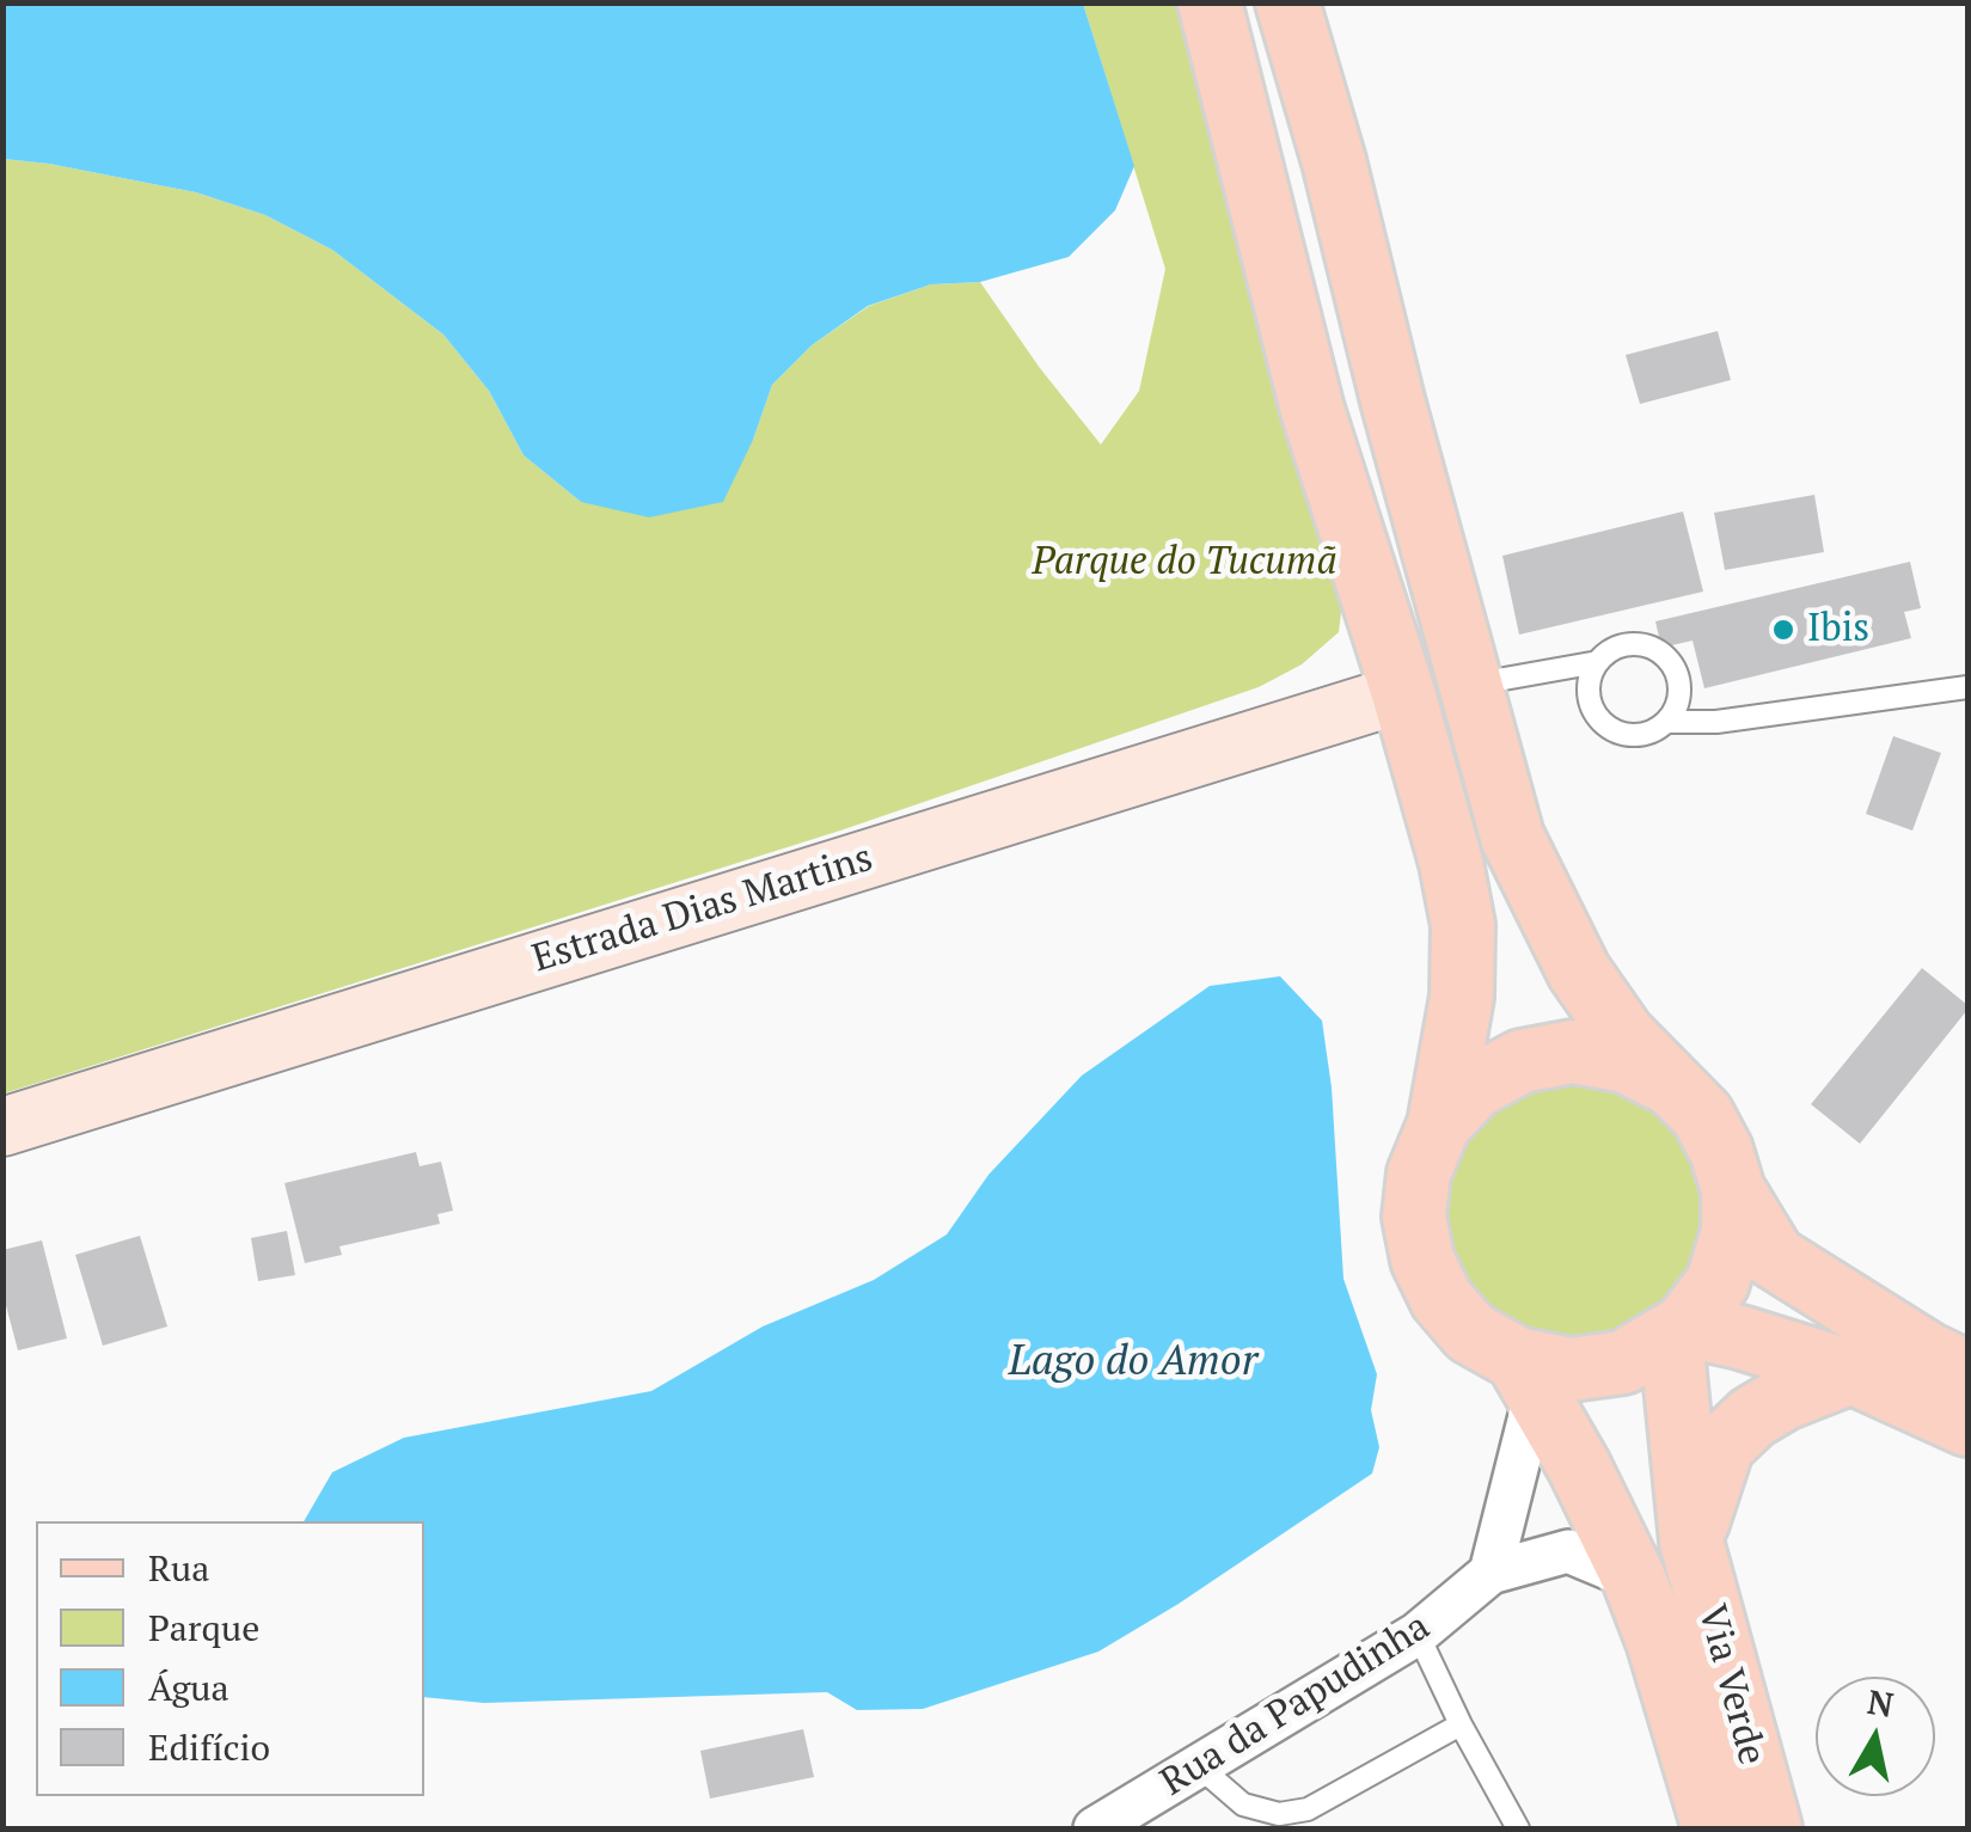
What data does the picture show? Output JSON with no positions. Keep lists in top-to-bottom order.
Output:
{
  "streets": {
    "main road": ["Via Verde"],
    "street": ["Estrada Dias Martins", "Rua da Papudinha"]
  },
  "crossings": [
    ["Via Verde", "Rua da Papudinha"]
  ],
  "water": ["Lago do Amor"],
  "parks": ["Parque do Tucumã"],
  "places": ["Ibis"],
  "legend": [
    "Rua",
    "Parque",
    "Água",
    "Edifício"
  ],
  "north": "top"
}
